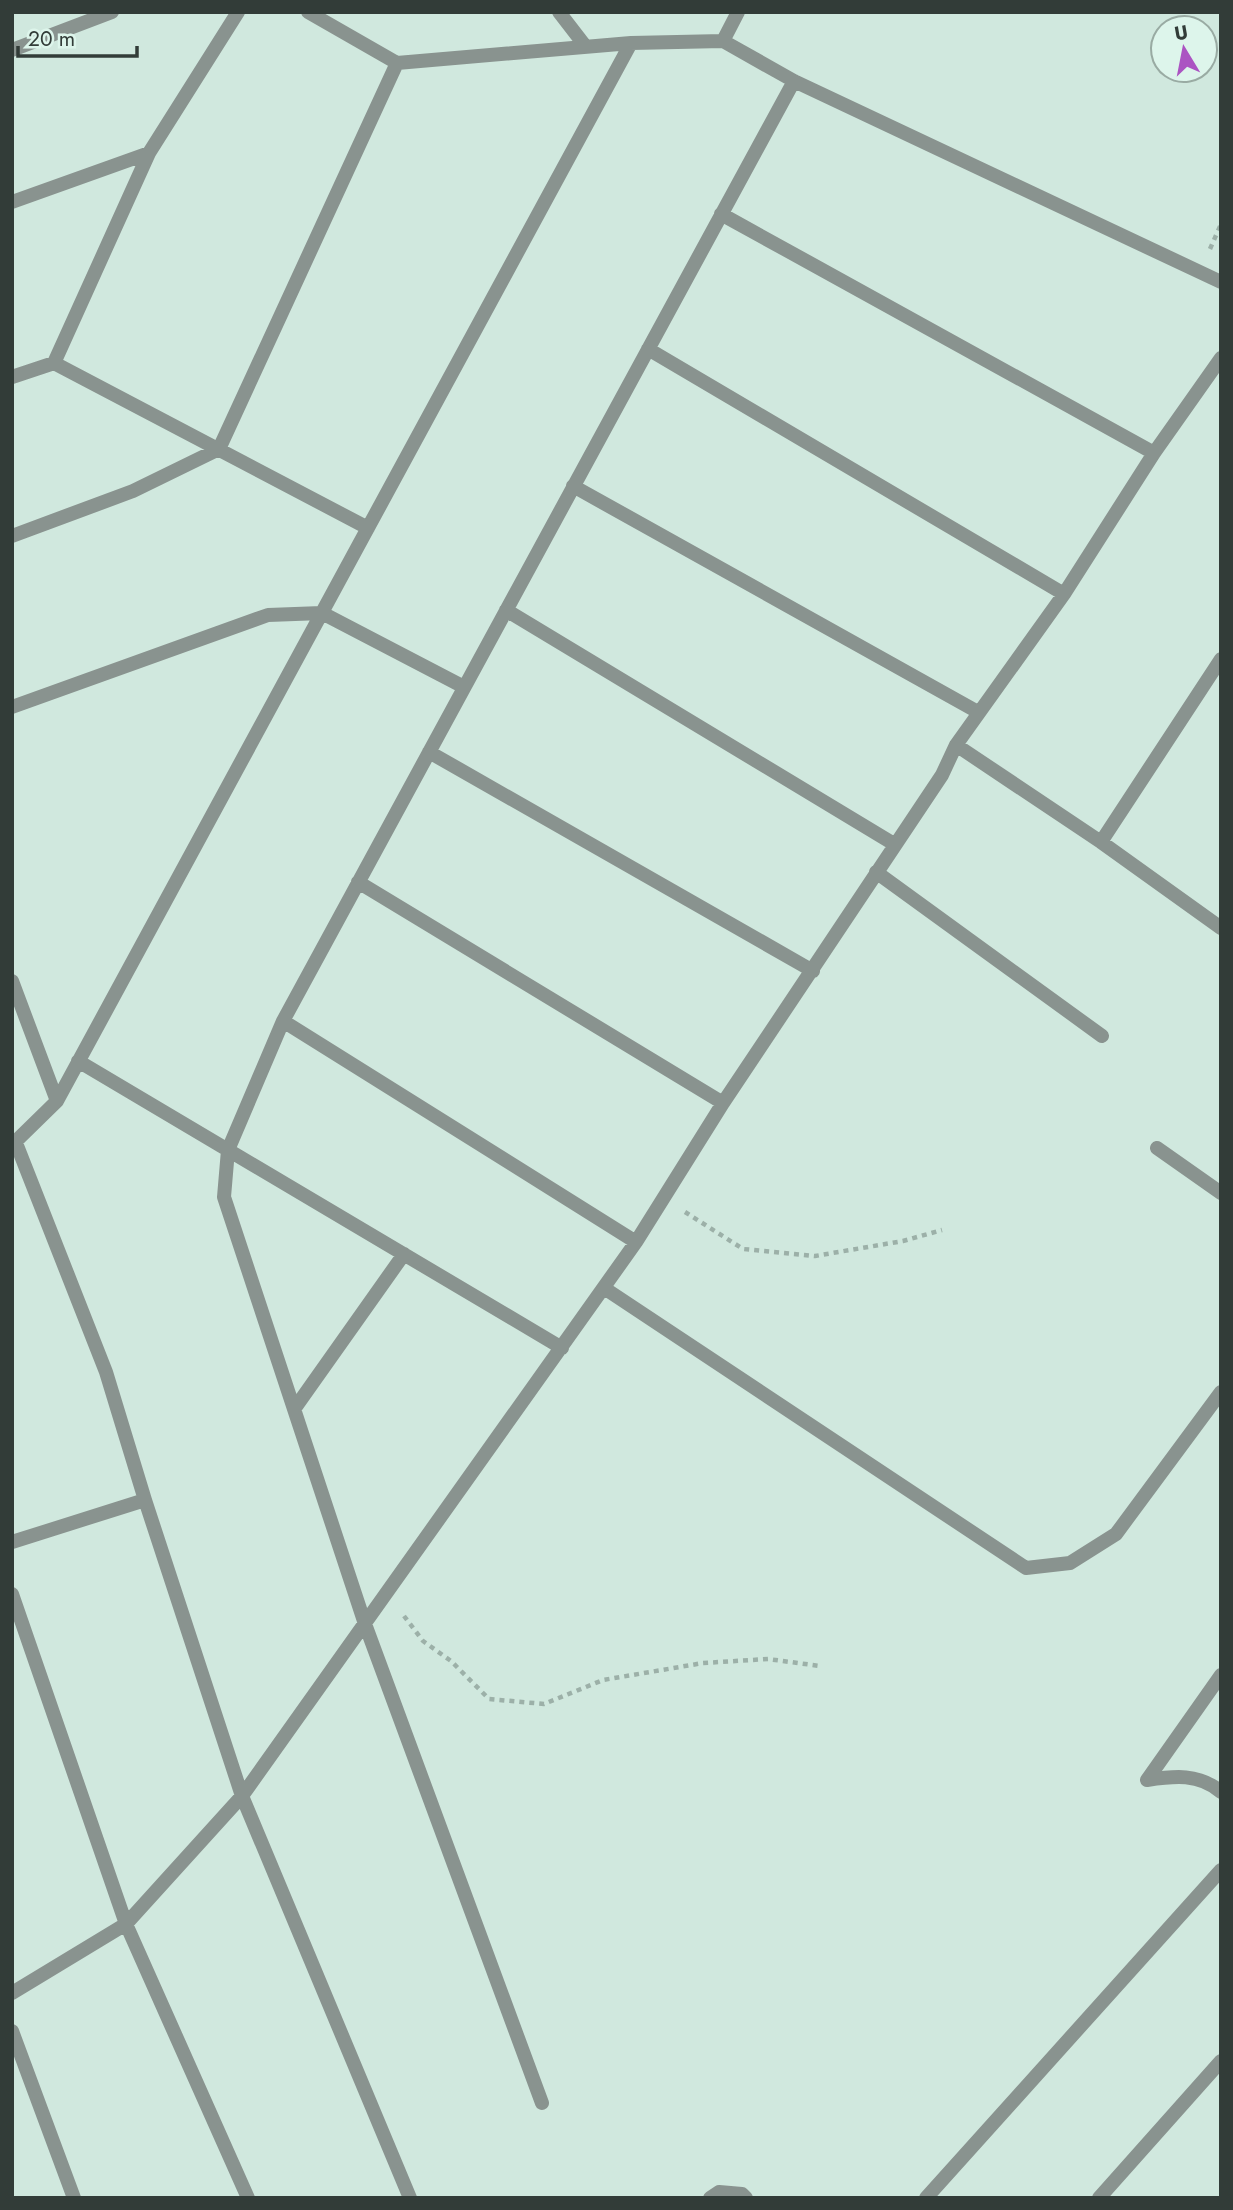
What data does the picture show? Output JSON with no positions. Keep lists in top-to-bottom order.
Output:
{
  "scale_bar": "20 m",
  "north": "top"
}
